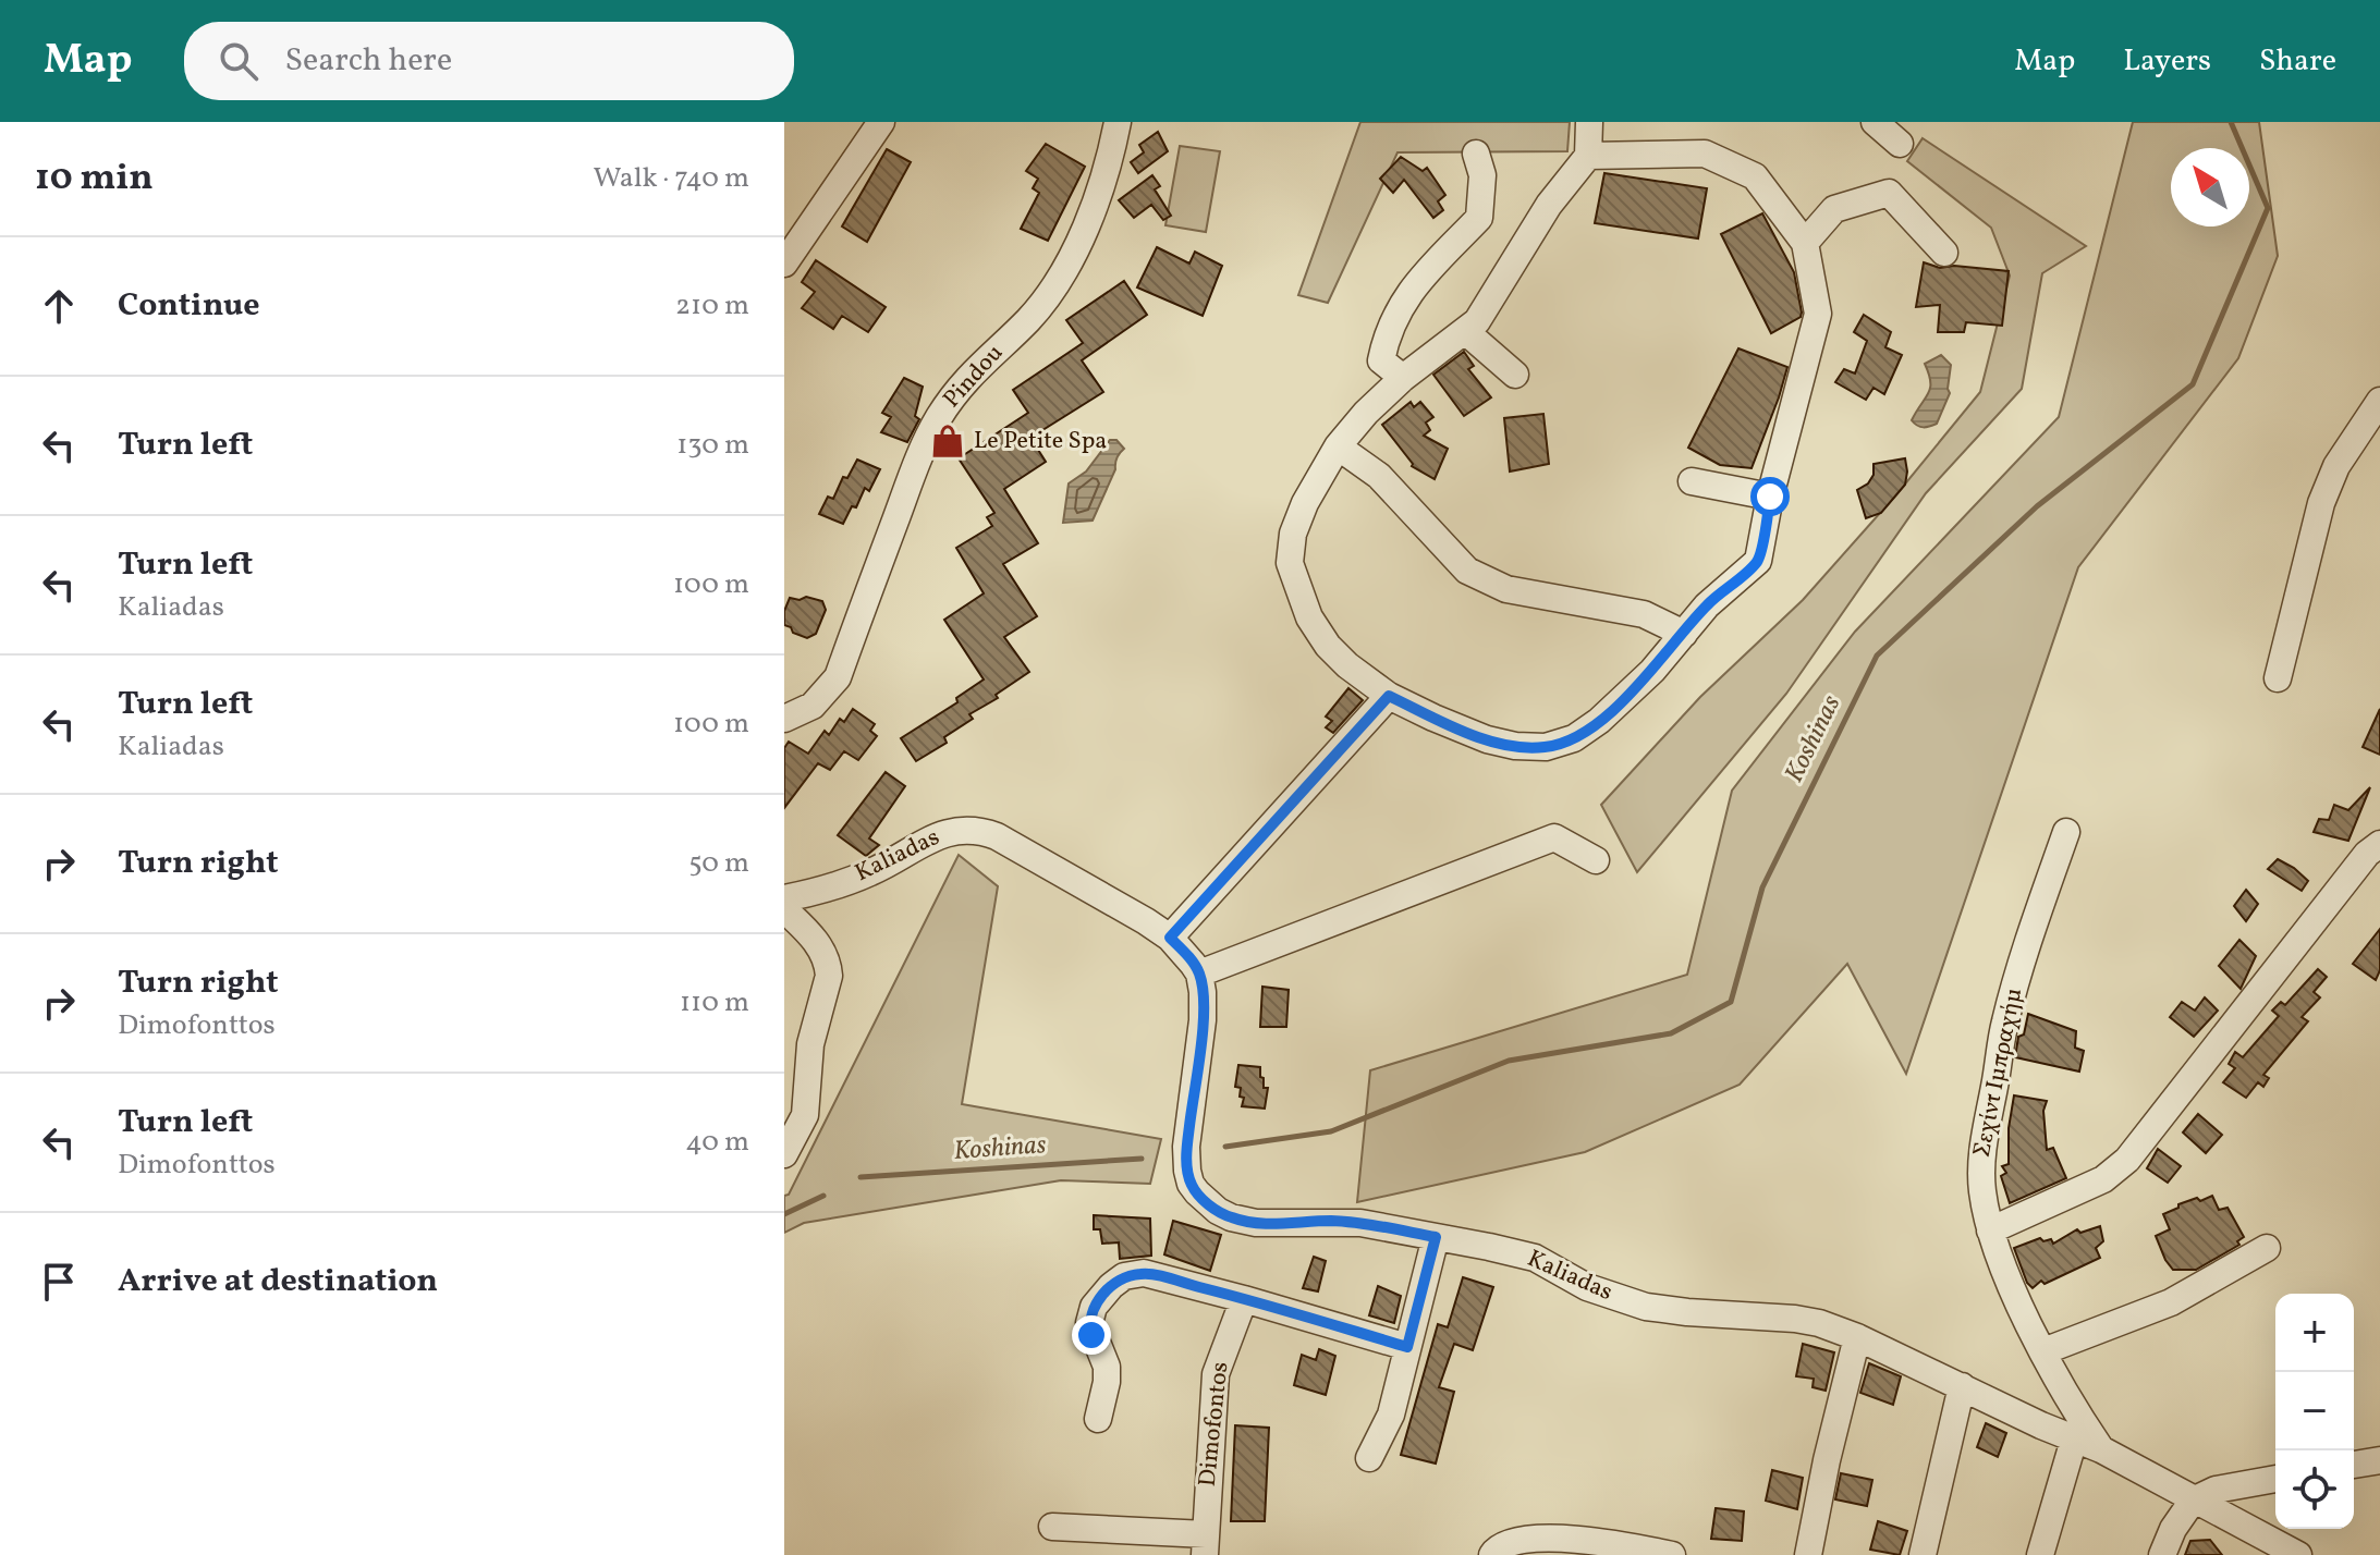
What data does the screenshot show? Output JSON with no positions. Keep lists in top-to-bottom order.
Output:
{
  "streets": {
    "street": [
      "Pindou",
      "Kaliadas",
      "Σεχίντ Ιμπραχήμ",
      "Dimofontos"
    ]
  },
  "crossings": [
    ["Kaliadas", "Σεχίντ Ιμπραχήμ"]
  ],
  "water": ["Koshinas"],
  "places": {
    "shop": ["Le Petite Spa"]
  },
  "north": "top left",
  "page": {
    "header": "Map",
    "search": "Search here",
    "nav": ["Map", "Layers", "Share"],
    "heading": ["10 min", "Walk · 740 m"],
    "list": [
      ["Continue", "210 m"],
      ["Turn left", "130 m"],
      ["Turn left", "Kaliadas", "100 m"],
      ["Turn left", "Kaliadas", "100 m"],
      ["Turn right", "50 m"],
      ["Turn right", "Dimofonttos", "110 m"],
      ["Turn left", "Dimofonttos", "40 m"],
      "Arrive at destination"
    ],
    "map_buttons": ["+", "−"]
  }
}
